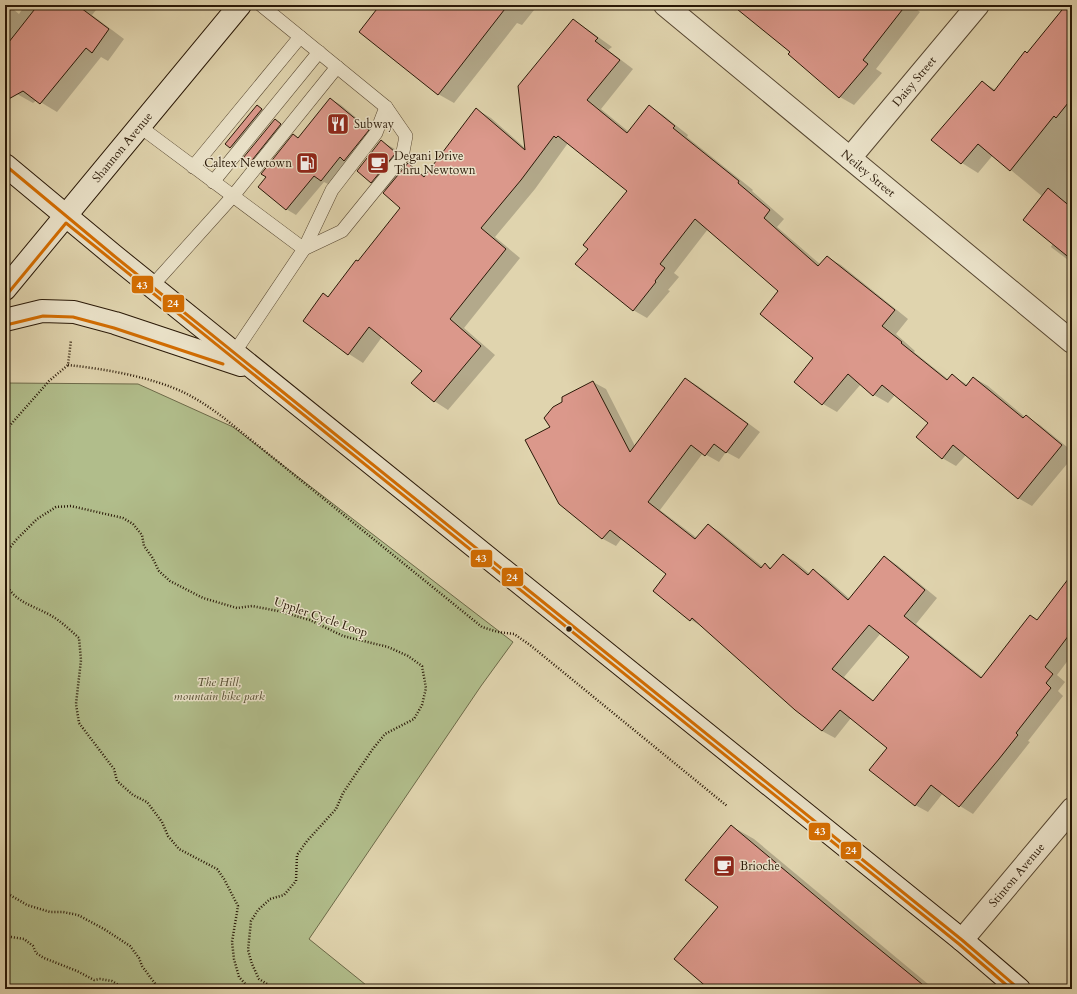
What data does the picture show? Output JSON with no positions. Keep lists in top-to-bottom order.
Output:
{
  "streets": {
    "main road": [
      "Daisy Street",
      "Shannon Avenue",
      "Neiley Street",
      "Stinton Avenue"
    ],
    "path": ["Uppler Cycle Loop"]
  },
  "crossings": [
    ["Daisy Street", "Neiley Street"]
  ],
  "parks": ["The Hill, mountain bike park"],
  "places": {
    "restaurant": ["Subway"],
    "fuel station": ["Caltex Newtown"],
    "cafe": ["Degani Drive Thru Newtown", "Brioche"]
  },
  "lines": ["transit line 24", "transit line 43"]
}
